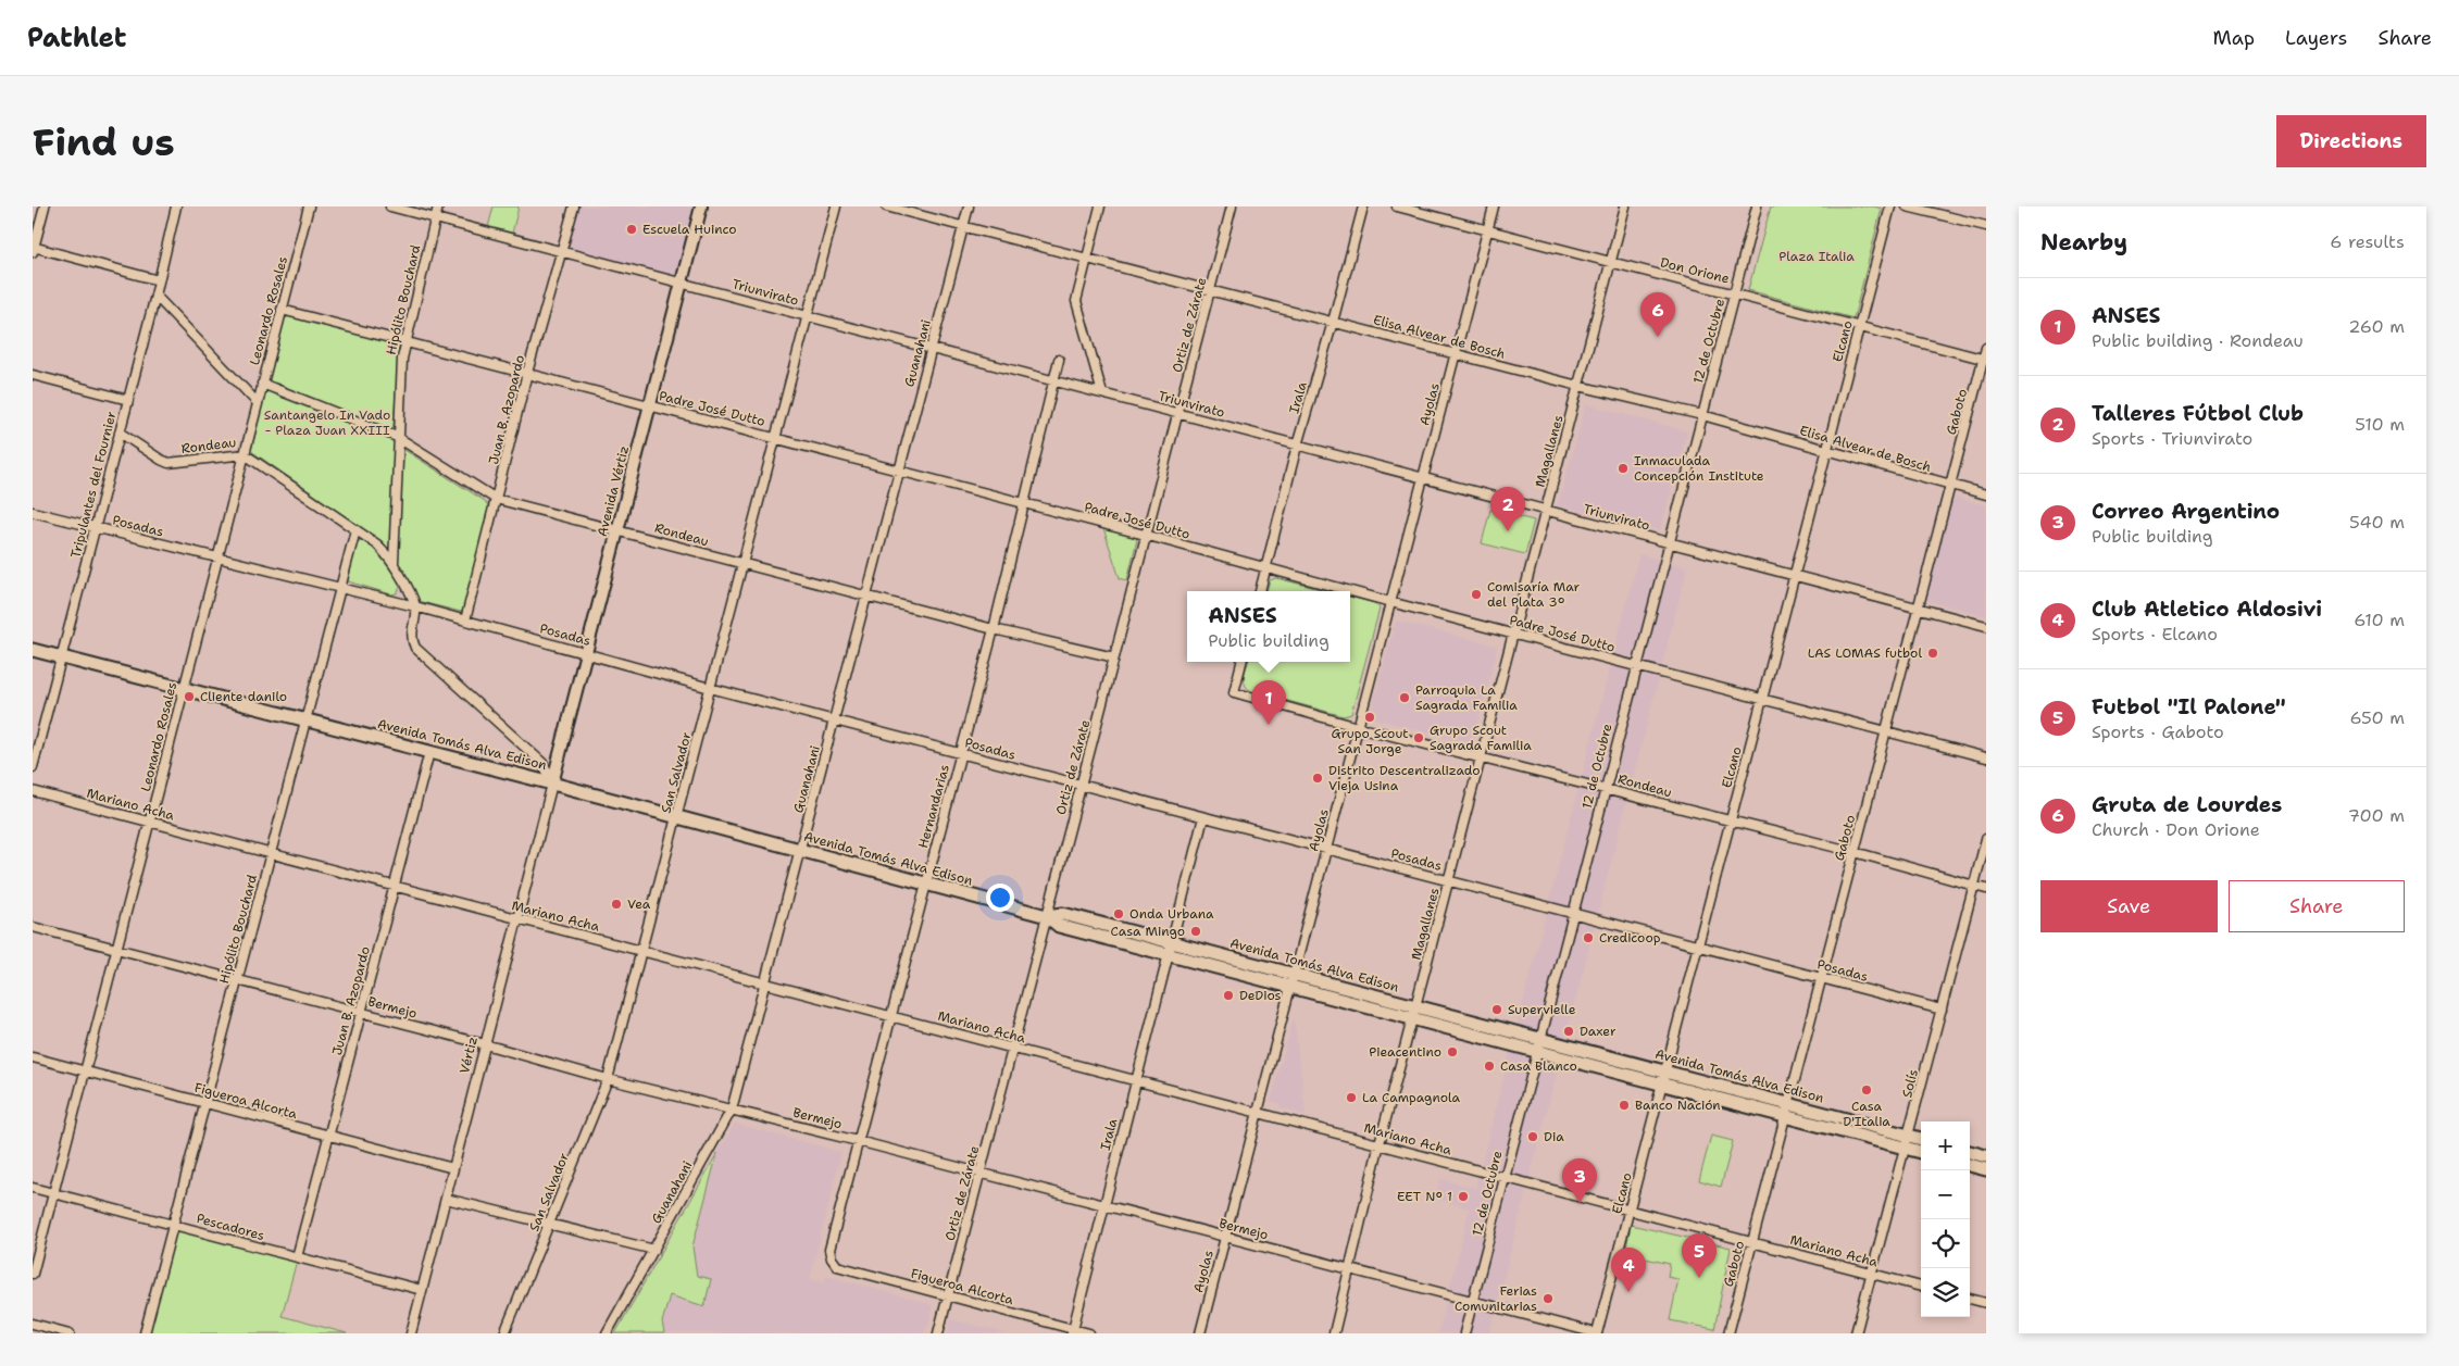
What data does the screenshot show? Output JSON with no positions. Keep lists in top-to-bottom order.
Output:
{
  "streets": {
    "main road": ["Avenida Tomás Alva Edison"],
    "street": [
      "Don Orione",
      "Triunvirato",
      "Hipólito Bouchard",
      "Leonardo Rosales",
      "Ortiz de Zárate",
      "Elisa Alvear de Bosch",
      "12 de Octubre",
      "Elcano",
      "Guanahani",
      "Irala",
      "Ayolas",
      "Padre José Dutto",
      "Juan B. Azopardo",
      "Gaboto",
      "Rondeau",
      "Magallanes",
      "Tripulantes del Fournier",
      "Avenida Vértiz",
      "Posadas",
      "San Salvador",
      "Mariano Acha",
      "Hernandarias",
      "Bermejo",
      "Vértiz",
      "Solís",
      "Figueroa Alcorta",
      "Pescadores"
    ]
  },
  "crossings": [
    ["Don Orione", "12 de Octubre"],
    ["Don Orione", "Elcano"],
    ["Don Orione", "Ayolas"],
    ["Don Orione", "Gaboto"],
    ["Don Orione", "Magallanes"],
    ["Triunvirato", "Hipólito Bouchard"],
    ["Triunvirato", "Ortiz de Zárate"],
    ["Triunvirato", "12 de Octubre"],
    ["Triunvirato", "Elcano"],
    ["Triunvirato", "Guanahani"],
    ["Triunvirato", "Irala"],
    ["Triunvirato", "Ayolas"],
    ["Triunvirato", "Juan B. Azopardo"],
    ["Triunvirato", "Gaboto"],
    ["Triunvirato", "Magallanes"],
    ["Triunvirato", "Avenida Vértiz"],
    ["Triunvirato", "San Salvador"],
    ["Triunvirato", "Hernandarias"],
    ["Hipólito Bouchard", "Padre José Dutto"],
    ["Hipólito Bouchard", "Rondeau"],
    ["Hipólito Bouchard", "Posadas"],
    ["Hipólito Bouchard", "Avenida Tomás Alva Edison"],
    ["Hipólito Bouchard", "Mariano Acha"],
    ["Hipólito Bouchard", "Bermejo"],
    ["Hipólito Bouchard", "Figueroa Alcorta"],
    ["Hipólito Bouchard", "Pescadores"],
    ["Leonardo Rosales", "Padre José Dutto"],
    ["Leonardo Rosales", "Rondeau"],
    ["Leonardo Rosales", "Posadas"],
    ["Leonardo Rosales", "Avenida Tomás Alva Edison"],
    ["Leonardo Rosales", "Mariano Acha"],
    ["Leonardo Rosales", "Bermejo"],
    ["Leonardo Rosales", "Figueroa Alcorta"],
    ["Leonardo Rosales", "Pescadores"],
    ["Ortiz de Zárate", "Elisa Alvear de Bosch"],
    ["Ortiz de Zárate", "Padre José Dutto"],
    ["Ortiz de Zárate", "Rondeau"],
    ["Ortiz de Zárate", "Posadas"],
    ["Ortiz de Zárate", "Avenida Tomás Alva Edison"],
    ["Ortiz de Zárate", "Mariano Acha"],
    ["Ortiz de Zárate", "Bermejo"],
    ["Ortiz de Zárate", "Figueroa Alcorta"],
    ["Elisa Alvear de Bosch", "12 de Octubre"],
    ["Elisa Alvear de Bosch", "Elcano"],
    ["Elisa Alvear de Bosch", "Guanahani"],
    ["Elisa Alvear de Bosch", "Irala"],
    ["Elisa Alvear de Bosch", "Ayolas"],
    ["Elisa Alvear de Bosch", "Gaboto"],
    ["Elisa Alvear de Bosch", "Magallanes"],
    ["12 de Octubre", "Padre José Dutto"],
    ["12 de Octubre", "Rondeau"],
    ["12 de Octubre", "Posadas"],
    ["12 de Octubre", "Avenida Tomás Alva Edison"],
    ["12 de Octubre", "Mariano Acha"],
    ["12 de Octubre", "Bermejo"],
    ["Elcano", "Padre José Dutto"],
    ["Elcano", "Rondeau"],
    ["Elcano", "Posadas"],
    ["Elcano", "Avenida Tomás Alva Edison"],
    ["Elcano", "Mariano Acha"],
    ["Elcano", "Bermejo"],
    ["Guanahani", "Padre José Dutto"],
    ["Guanahani", "Rondeau"],
    ["Guanahani", "Posadas"],
    ["Guanahani", "Avenida Tomás Alva Edison"],
    ["Guanahani", "Mariano Acha"],
    ["Guanahani", "Bermejo"],
    ["Irala", "Padre José Dutto"],
    ["Irala", "Posadas"],
    ["Irala", "Avenida Tomás Alva Edison"],
    ["Irala", "Mariano Acha"],
    ["Irala", "Bermejo"],
    ["Irala", "Figueroa Alcorta"],
    ["Ayolas", "Padre José Dutto"],
    ["Ayolas", "Rondeau"],
    ["Ayolas", "Posadas"],
    ["Ayolas", "Avenida Tomás Alva Edison"],
    ["Ayolas", "Mariano Acha"],
    ["Ayolas", "Bermejo"],
    ["Padre José Dutto", "Juan B. Azopardo"],
    ["Padre José Dutto", "Gaboto"],
    ["Padre José Dutto", "Magallanes"],
    ["Padre José Dutto", "Avenida Vértiz"],
    ["Padre José Dutto", "San Salvador"],
    ["Padre José Dutto", "Hernandarias"],
    ["Juan B. Azopardo", "Rondeau"],
    ["Juan B. Azopardo", "Posadas"],
    ["Juan B. Azopardo", "Avenida Tomás Alva Edison"],
    ["Juan B. Azopardo", "Mariano Acha"],
    ["Juan B. Azopardo", "Bermejo"],
    ["Juan B. Azopardo", "Figueroa Alcorta"],
    ["Juan B. Azopardo", "Pescadores"],
    ["Gaboto", "Rondeau"],
    ["Gaboto", "Posadas"],
    ["Gaboto", "Avenida Tomás Alva Edison"],
    ["Gaboto", "Mariano Acha"],
    ["Rondeau", "Magallanes"],
    ["Rondeau", "Tripulantes del Fournier"],
    ["Rondeau", "Avenida Vértiz"],
    ["Rondeau", "San Salvador"],
    ["Rondeau", "Hernandarias"],
    ["Rondeau", "Solís"],
    ["Magallanes", "Posadas"],
    ["Magallanes", "Avenida Tomás Alva Edison"],
    ["Magallanes", "Mariano Acha"],
    ["Magallanes", "Bermejo"],
    ["Tripulantes del Fournier", "Posadas"],
    ["Tripulantes del Fournier", "Avenida Tomás Alva Edison"],
    ["Avenida Vértiz", "Posadas"],
    ["Avenida Vértiz", "Avenida Tomás Alva Edison"],
    ["Avenida Vértiz", "Vértiz"],
    ["Posadas", "San Salvador"],
    ["Posadas", "Hernandarias"],
    ["Posadas", "Solís"],
    ["Avenida Tomás Alva Edison", "San Salvador"],
    ["Avenida Tomás Alva Edison", "Hernandarias"],
    ["Avenida Tomás Alva Edison", "Vértiz"],
    ["Avenida Tomás Alva Edison", "Solís"],
    ["San Salvador", "Mariano Acha"],
    ["San Salvador", "Bermejo"],
    ["Mariano Acha", "Hernandarias"],
    ["Mariano Acha", "Vértiz"],
    ["Mariano Acha", "Solís"],
    ["Hernandarias", "Bermejo"],
    ["Hernandarias", "Figueroa Alcorta"],
    ["Bermejo", "Vértiz"],
    ["Vértiz", "Figueroa Alcorta"],
    ["Vértiz", "Pescadores"]
  ],
  "parks": ["Plaza Italia", "Santangelo In Vado - Plaza Juan XXIII"],
  "places": [
    "Escuela Huinco",
    "Inmaculada Concepción Institute",
    "Comisaría Mar del Plata 3°",
    "LAS LOMAS futbol",
    "Cliente danilo",
    "Parroquia La Sagrada Familia",
    "Grupo Scout San Jorge",
    "Grupo Scout Sagrada Familia",
    "Distrito Descentralizado Vieja Usina",
    "Vea",
    "Onda Urbana",
    "Casa Mingo",
    "Credicoop",
    "DeDios",
    "Supervielle",
    "Daxer",
    "Pieacentino",
    "Casa Blanco",
    "Casa D'Italia",
    "La Campagnola",
    "Banco Nación",
    "Dia",
    "EET Nº 1",
    "Ferias Comunitarias"
  ],
  "page": {
    "header": "Pathlet",
    "nav": ["Map", "Layers", "Share"],
    "buttons": [
      "Directions",
      ["Save", "Share"]
    ],
    "title": "Find us",
    "heading": ["Nearby", "6 results"],
    "list": [
      {
        "mark": "1",
        "name": "ANSES",
        "note": "Public building · Rondeau",
        "value": "260 m"
      },
      {
        "mark": "2",
        "name": "Talleres Fútbol Club",
        "note": "Sports · Triunvirato",
        "value": "510 m"
      },
      {
        "mark": "3",
        "name": "Correo Argentino",
        "note": "Public building",
        "value": "540 m"
      },
      {
        "mark": "4",
        "name": "Club Atletico Aldosivi",
        "note": "Sports · Elcano",
        "value": "610 m"
      },
      {
        "mark": "5",
        "name": "Futbol \"Il Palone\"",
        "note": "Sports · Gaboto",
        "value": "650 m"
      },
      {
        "mark": "6",
        "name": "Gruta de Lourdes",
        "note": "Church · Don Orione",
        "value": "700 m"
      }
    ],
    "pins": [
      "6",
      "2",
      "1",
      "3",
      "5",
      "4"
    ],
    "popup": ["ANSES", "Public building"],
    "map_buttons": ["+", "−"]
  }
}
